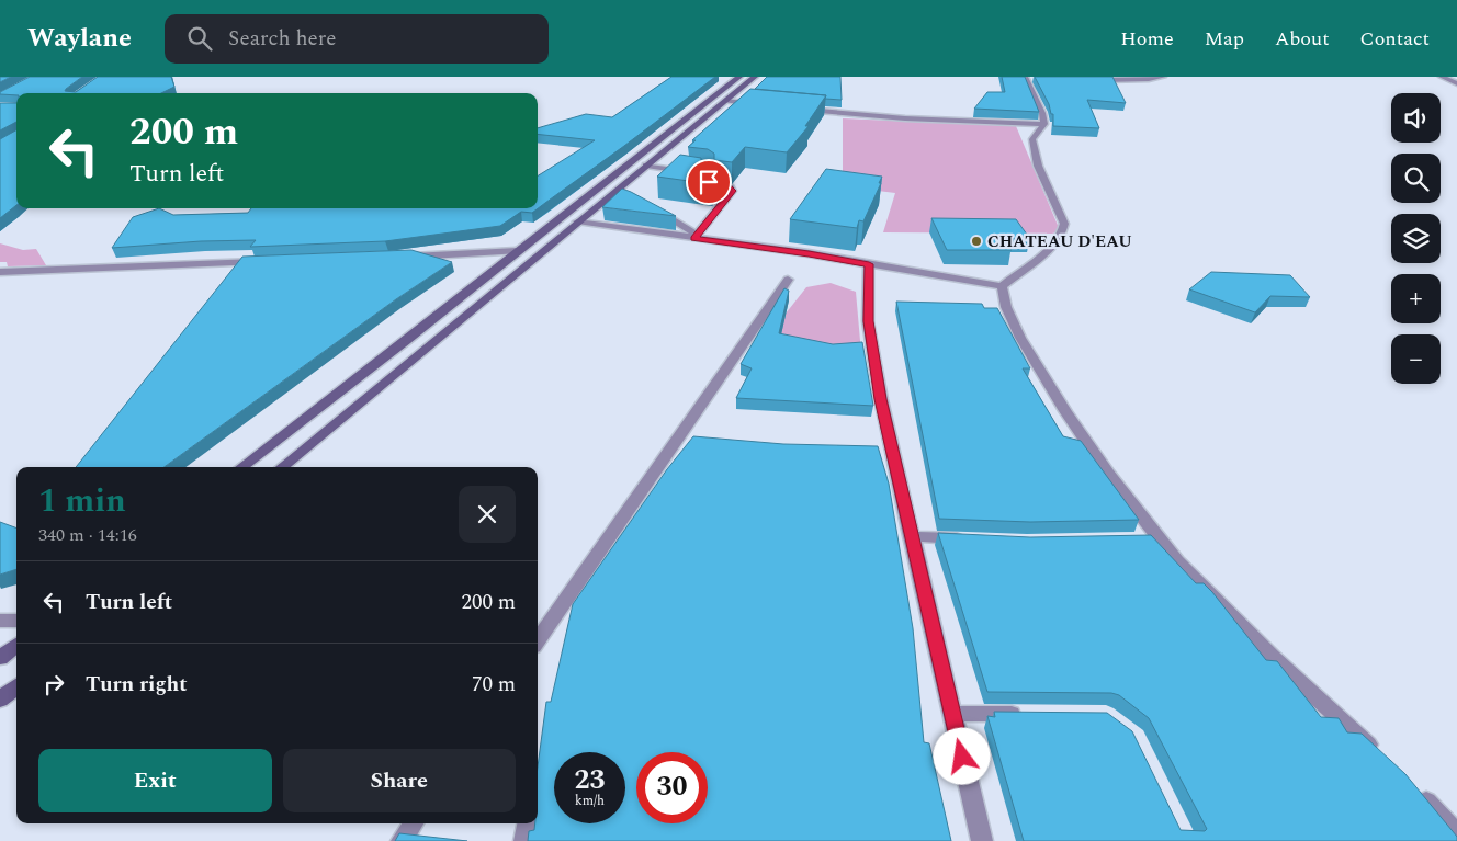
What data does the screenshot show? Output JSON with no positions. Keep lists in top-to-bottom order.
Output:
{
  "places": ["CHATEAU D'EAU"],
  "page": {
    "header": "Waylane",
    "search": "Search here",
    "nav": [
      "Home",
      "Map",
      "About",
      "Contact"
    ],
    "map_buttons": ["+", "−"],
    "turn": ["200 m", "Turn left"],
    "heading": ["1 min", "340 m · 14:16"],
    "list": [
      {
        "name": "Turn left",
        "value": "200 m"
      },
      {
        "name": "Turn right",
        "value": "70 m"
      }
    ],
    "buttons": ["Exit", "Share"],
    "speed": "23 km/h",
    "limit": "30"
  }
}
